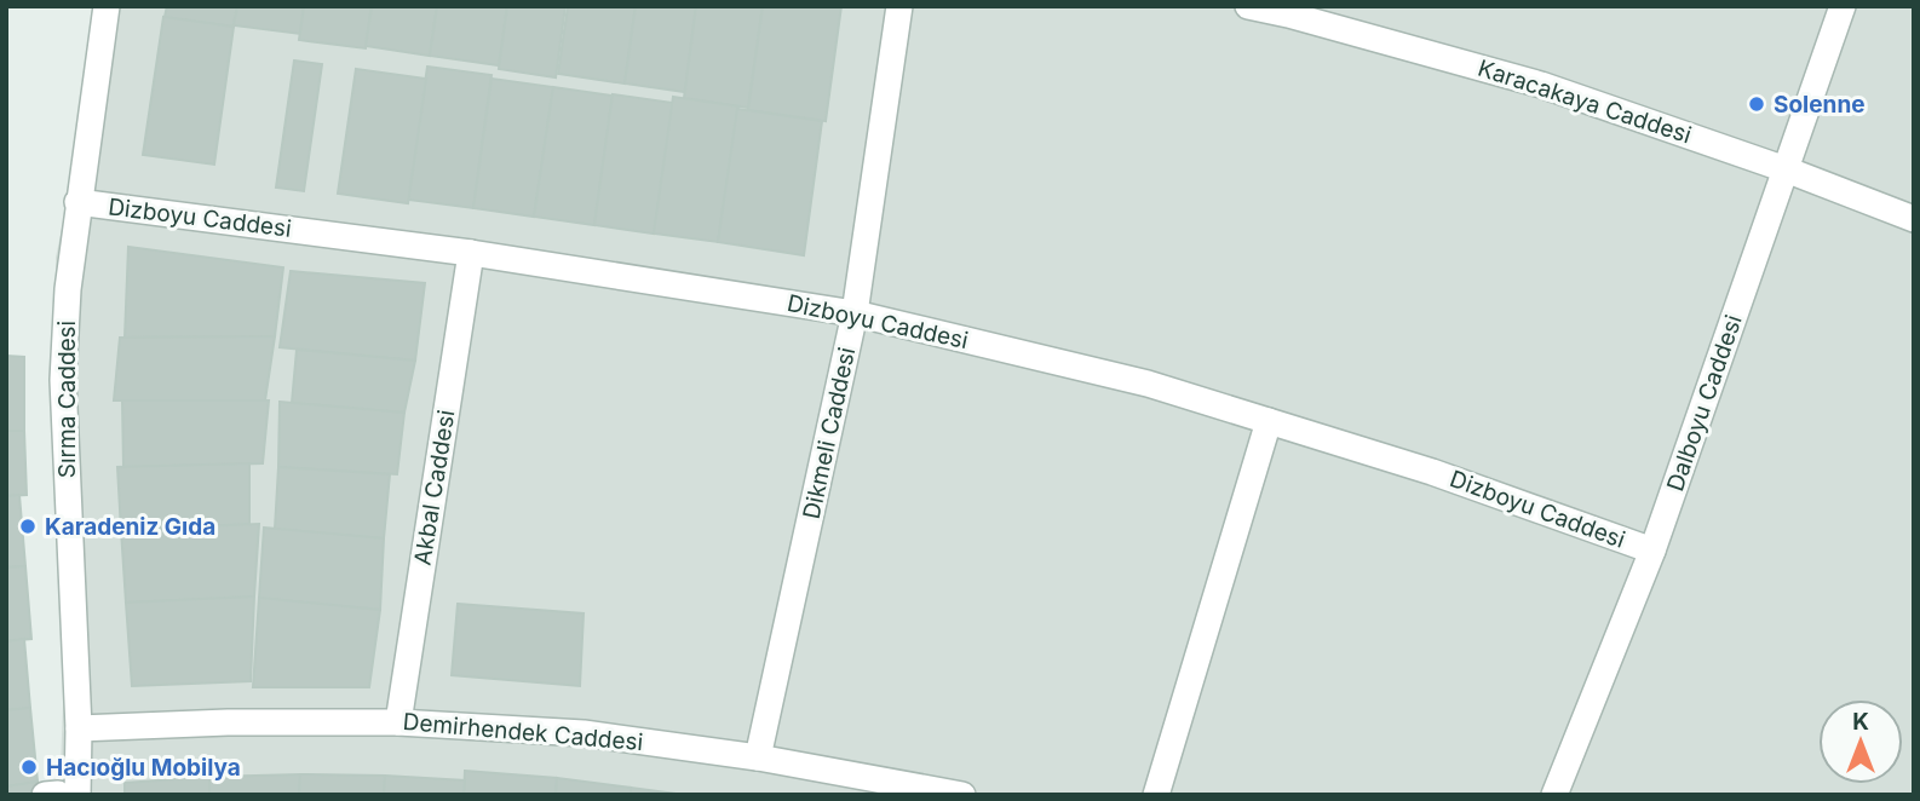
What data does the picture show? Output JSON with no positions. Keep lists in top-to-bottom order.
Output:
{
  "streets": {
    "street": [
      "Karacakaya Caddesi",
      "Dizboyu Caddesi",
      "Sırma Caddesi",
      "Dalboyu Caddesi",
      "Dikmeli Caddesi",
      "Akbal Caddesi",
      "Demirhendek Caddesi"
    ]
  },
  "crossings": [
    ["Karacakaya Caddesi", "Dalboyu Caddesi"],
    ["Dizboyu Caddesi", "Sırma Caddesi"],
    ["Dizboyu Caddesi", "Dalboyu Caddesi"],
    ["Dizboyu Caddesi", "Dikmeli Caddesi"],
    ["Dizboyu Caddesi", "Akbal Caddesi"],
    ["Sırma Caddesi", "Demirhendek Caddesi"],
    ["Dikmeli Caddesi", "Demirhendek Caddesi"],
    ["Akbal Caddesi", "Demirhendek Caddesi"]
  ],
  "places": ["Solenne", "Karadeniz Gıda", "Hacıoğlu Mobilya"],
  "north": "top"
}
